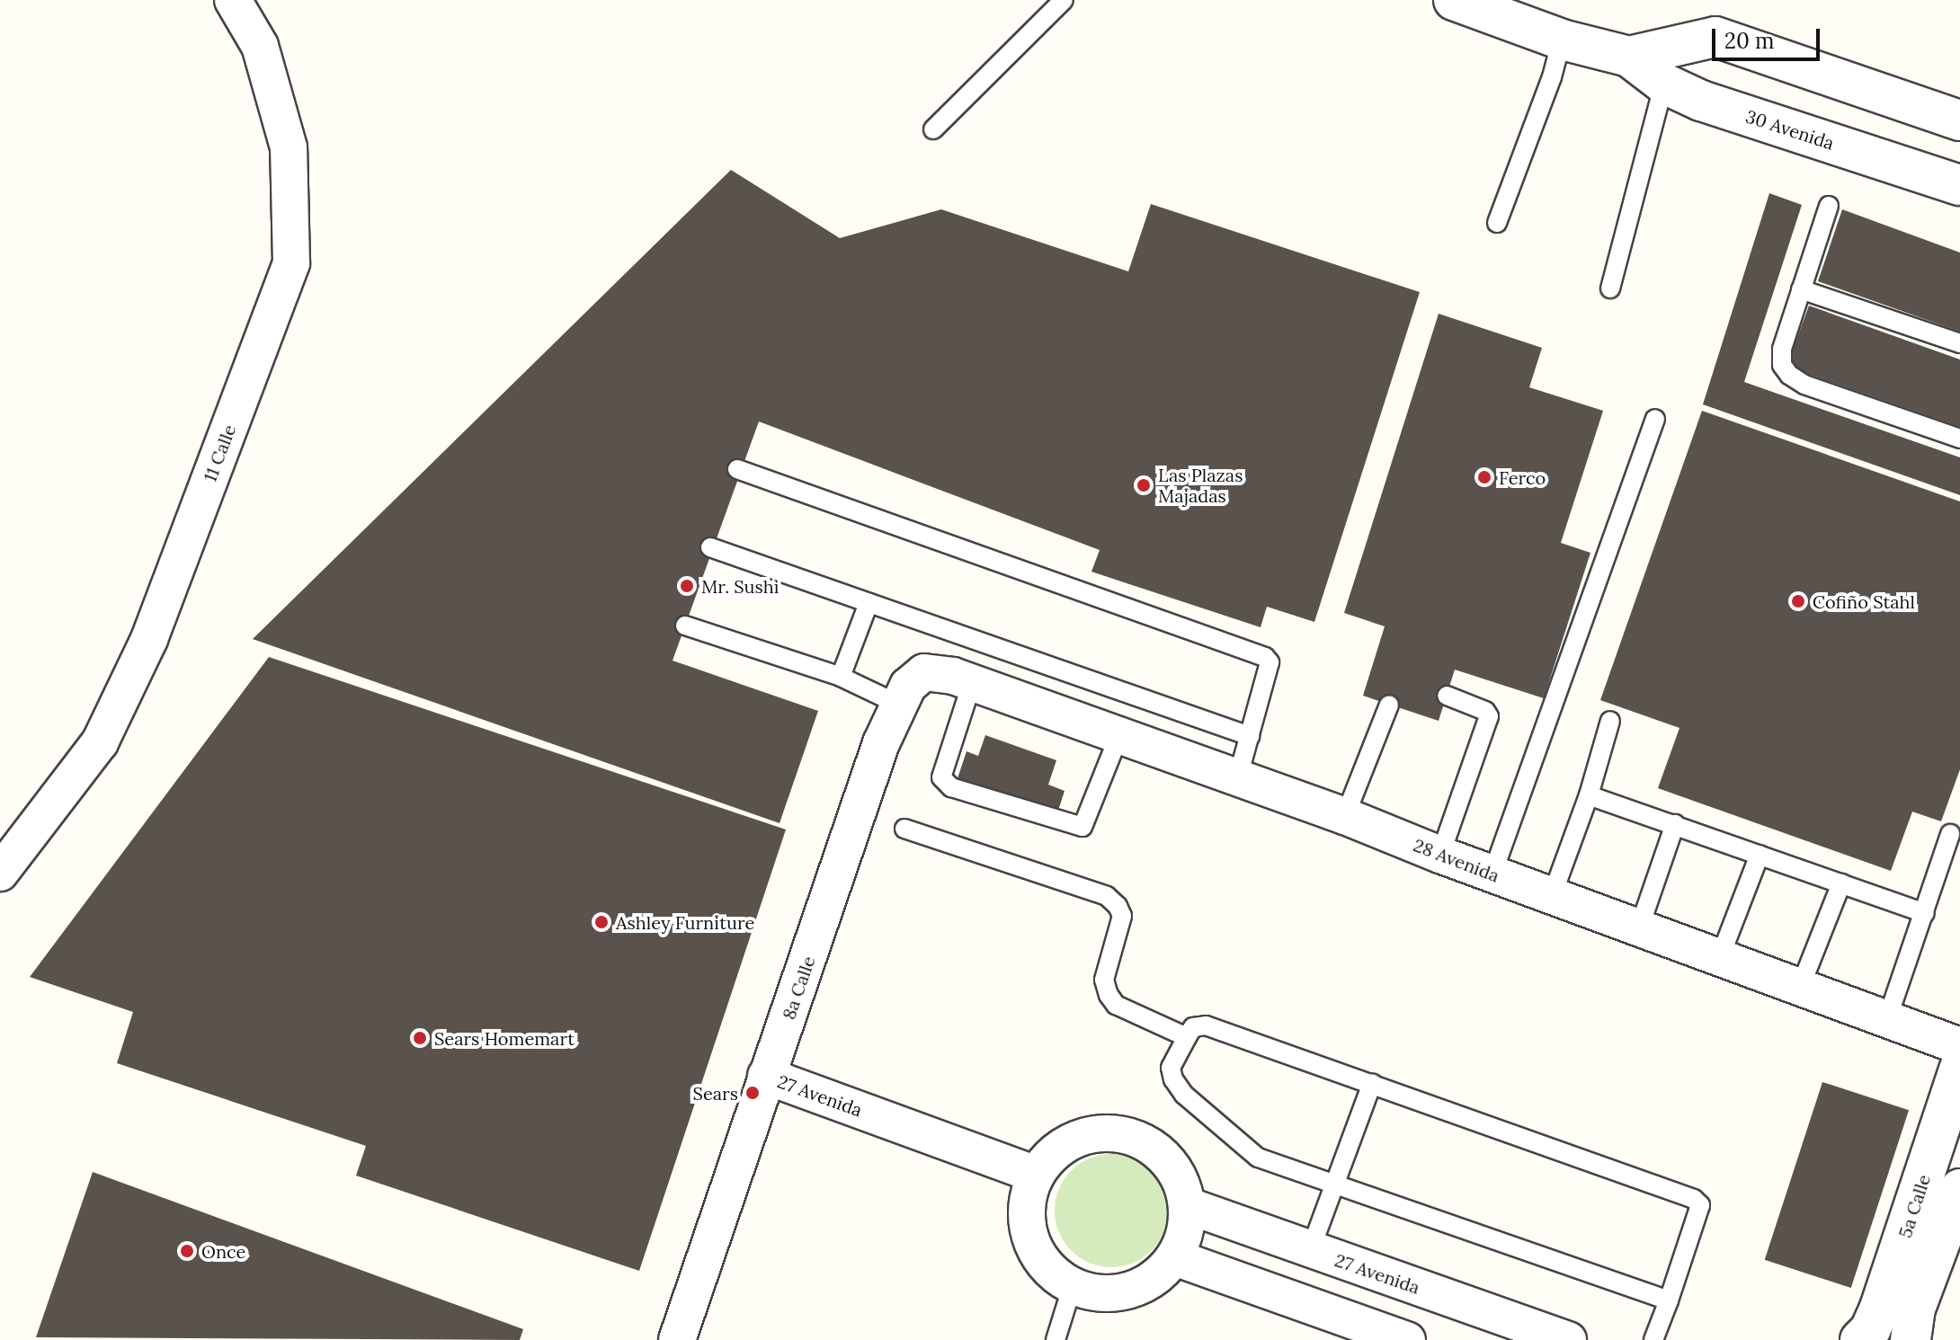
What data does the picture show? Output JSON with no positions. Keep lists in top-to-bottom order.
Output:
{
  "streets": {
    "street": [
      "30 Avenida",
      "11 Calle",
      "28 Avenida",
      "8a Calle",
      "27 Avenida",
      "5a Calle"
    ]
  },
  "crossings": [
    ["28 Avenida", "8a Calle"],
    ["8a Calle", "27 Avenida"]
  ],
  "places": [
    "Ferco",
    "Las Plazas Majadas",
    "Mr. Sushi",
    "Cofiño Stahl",
    "Ashley Furniture",
    "Sears Homemart",
    "Sears",
    "Once"
  ],
  "scale_bar": "20 m"
}
